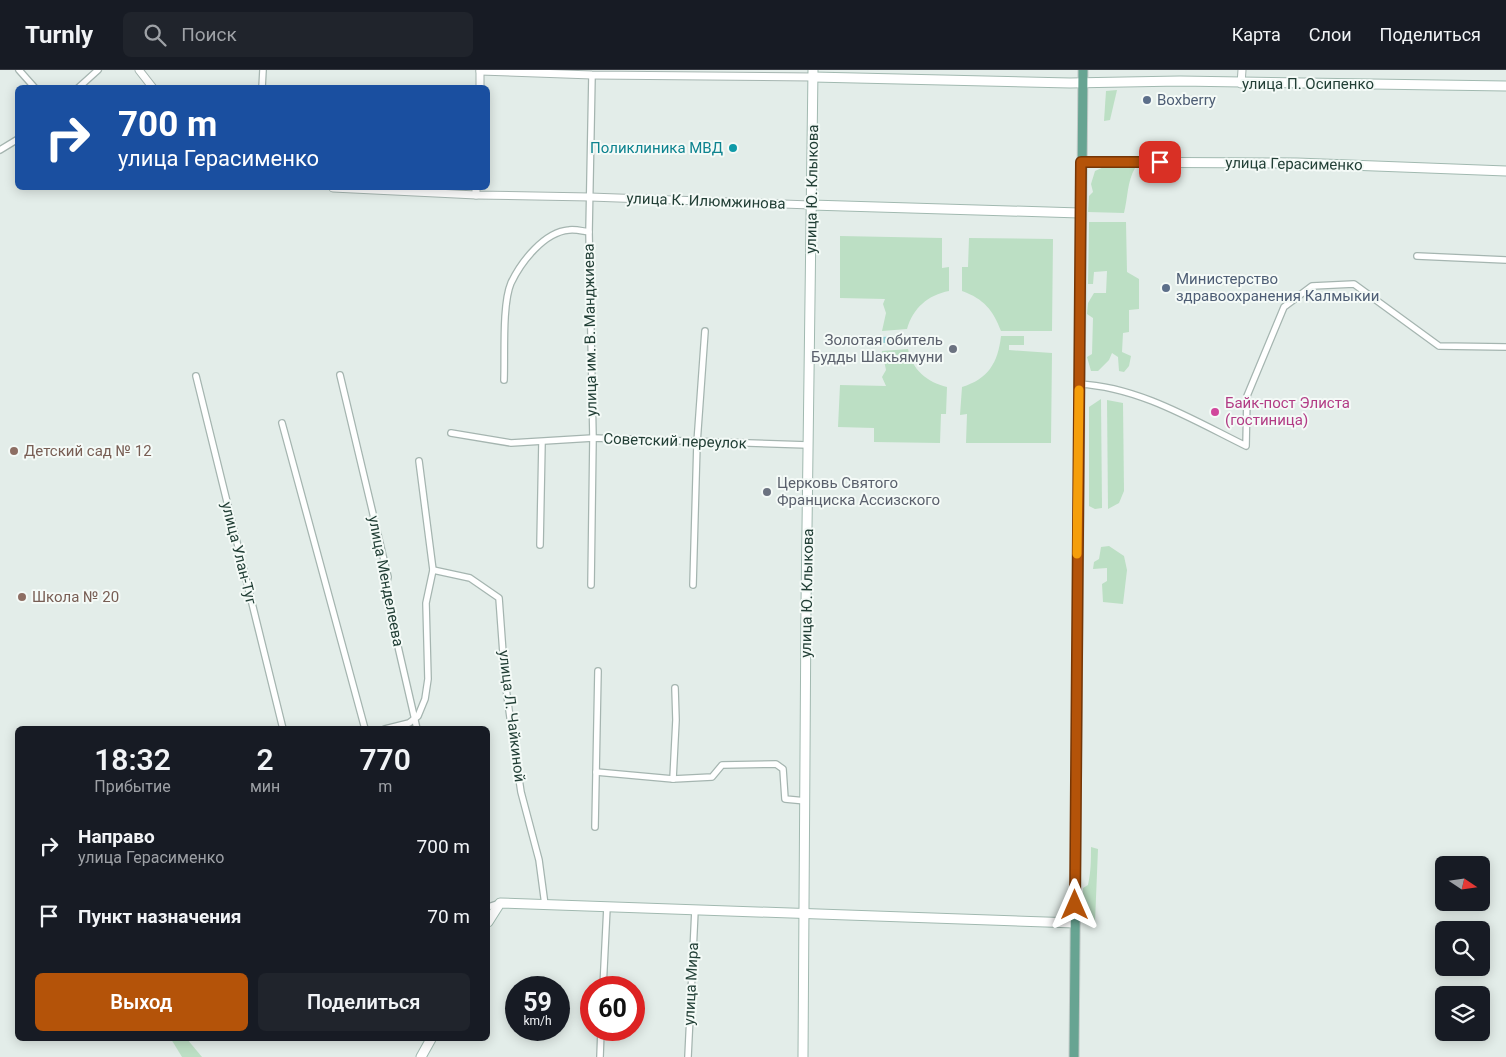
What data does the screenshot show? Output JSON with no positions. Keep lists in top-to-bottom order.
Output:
{
  "streets": {
    "main road": [
      "улица П. Осипенко",
      "улица Герасименко",
      "улица Ю. Клыкова",
      "улица К. Илюмжинова"
    ],
    "street": [
      "улица им. В. Манджиева",
      "Советский переулок",
      "улица Улан-Туг",
      "улица Менделеева",
      "улица Л. Чайкиной",
      "улица Мира"
    ]
  },
  "crossings": [
    ["улица П. Осипенко", "улица Ю. Клыкова"],
    ["улица П. Осипенко", "улица им. В. Манджиева"],
    ["улица Ю. Клыкова", "улица К. Илюмжинова"],
    ["улица Ю. Клыкова", "Советский переулок"],
    ["улица К. Илюмжинова", "улица им. В. Манджиева"],
    ["улица им. В. Манджиева", "Советский переулок"]
  ],
  "places": [
    "Boxberry",
    "Поликлиника МВД",
    "Министерство здравоохранения Калмыкии",
    "Золотая обитель Будды Шакьямуни",
    "Байк-пост Элиста (гостиница)",
    "Детский сад № 12",
    "Церковь Святого Франциска Ассизского",
    "Школа № 20"
  ],
  "north": "right",
  "page": {
    "header": "Turnly",
    "search": "Поиск",
    "nav": ["Карта", "Слои", "Поделиться"],
    "turn": ["700 m", "улица Герасименко"],
    "eta": [
      "18:32",
      "Прибытие",
      "2",
      "мин",
      "770",
      "m"
    ],
    "list": [
      {
        "name": "Направо",
        "note": "улица Герасименко",
        "value": "700 m"
      },
      {
        "name": "Пункт назначения",
        "value": "70 m"
      }
    ],
    "buttons": ["Выход", "Поделиться"],
    "speed": "59 km/h",
    "limit": "60"
  }
}
